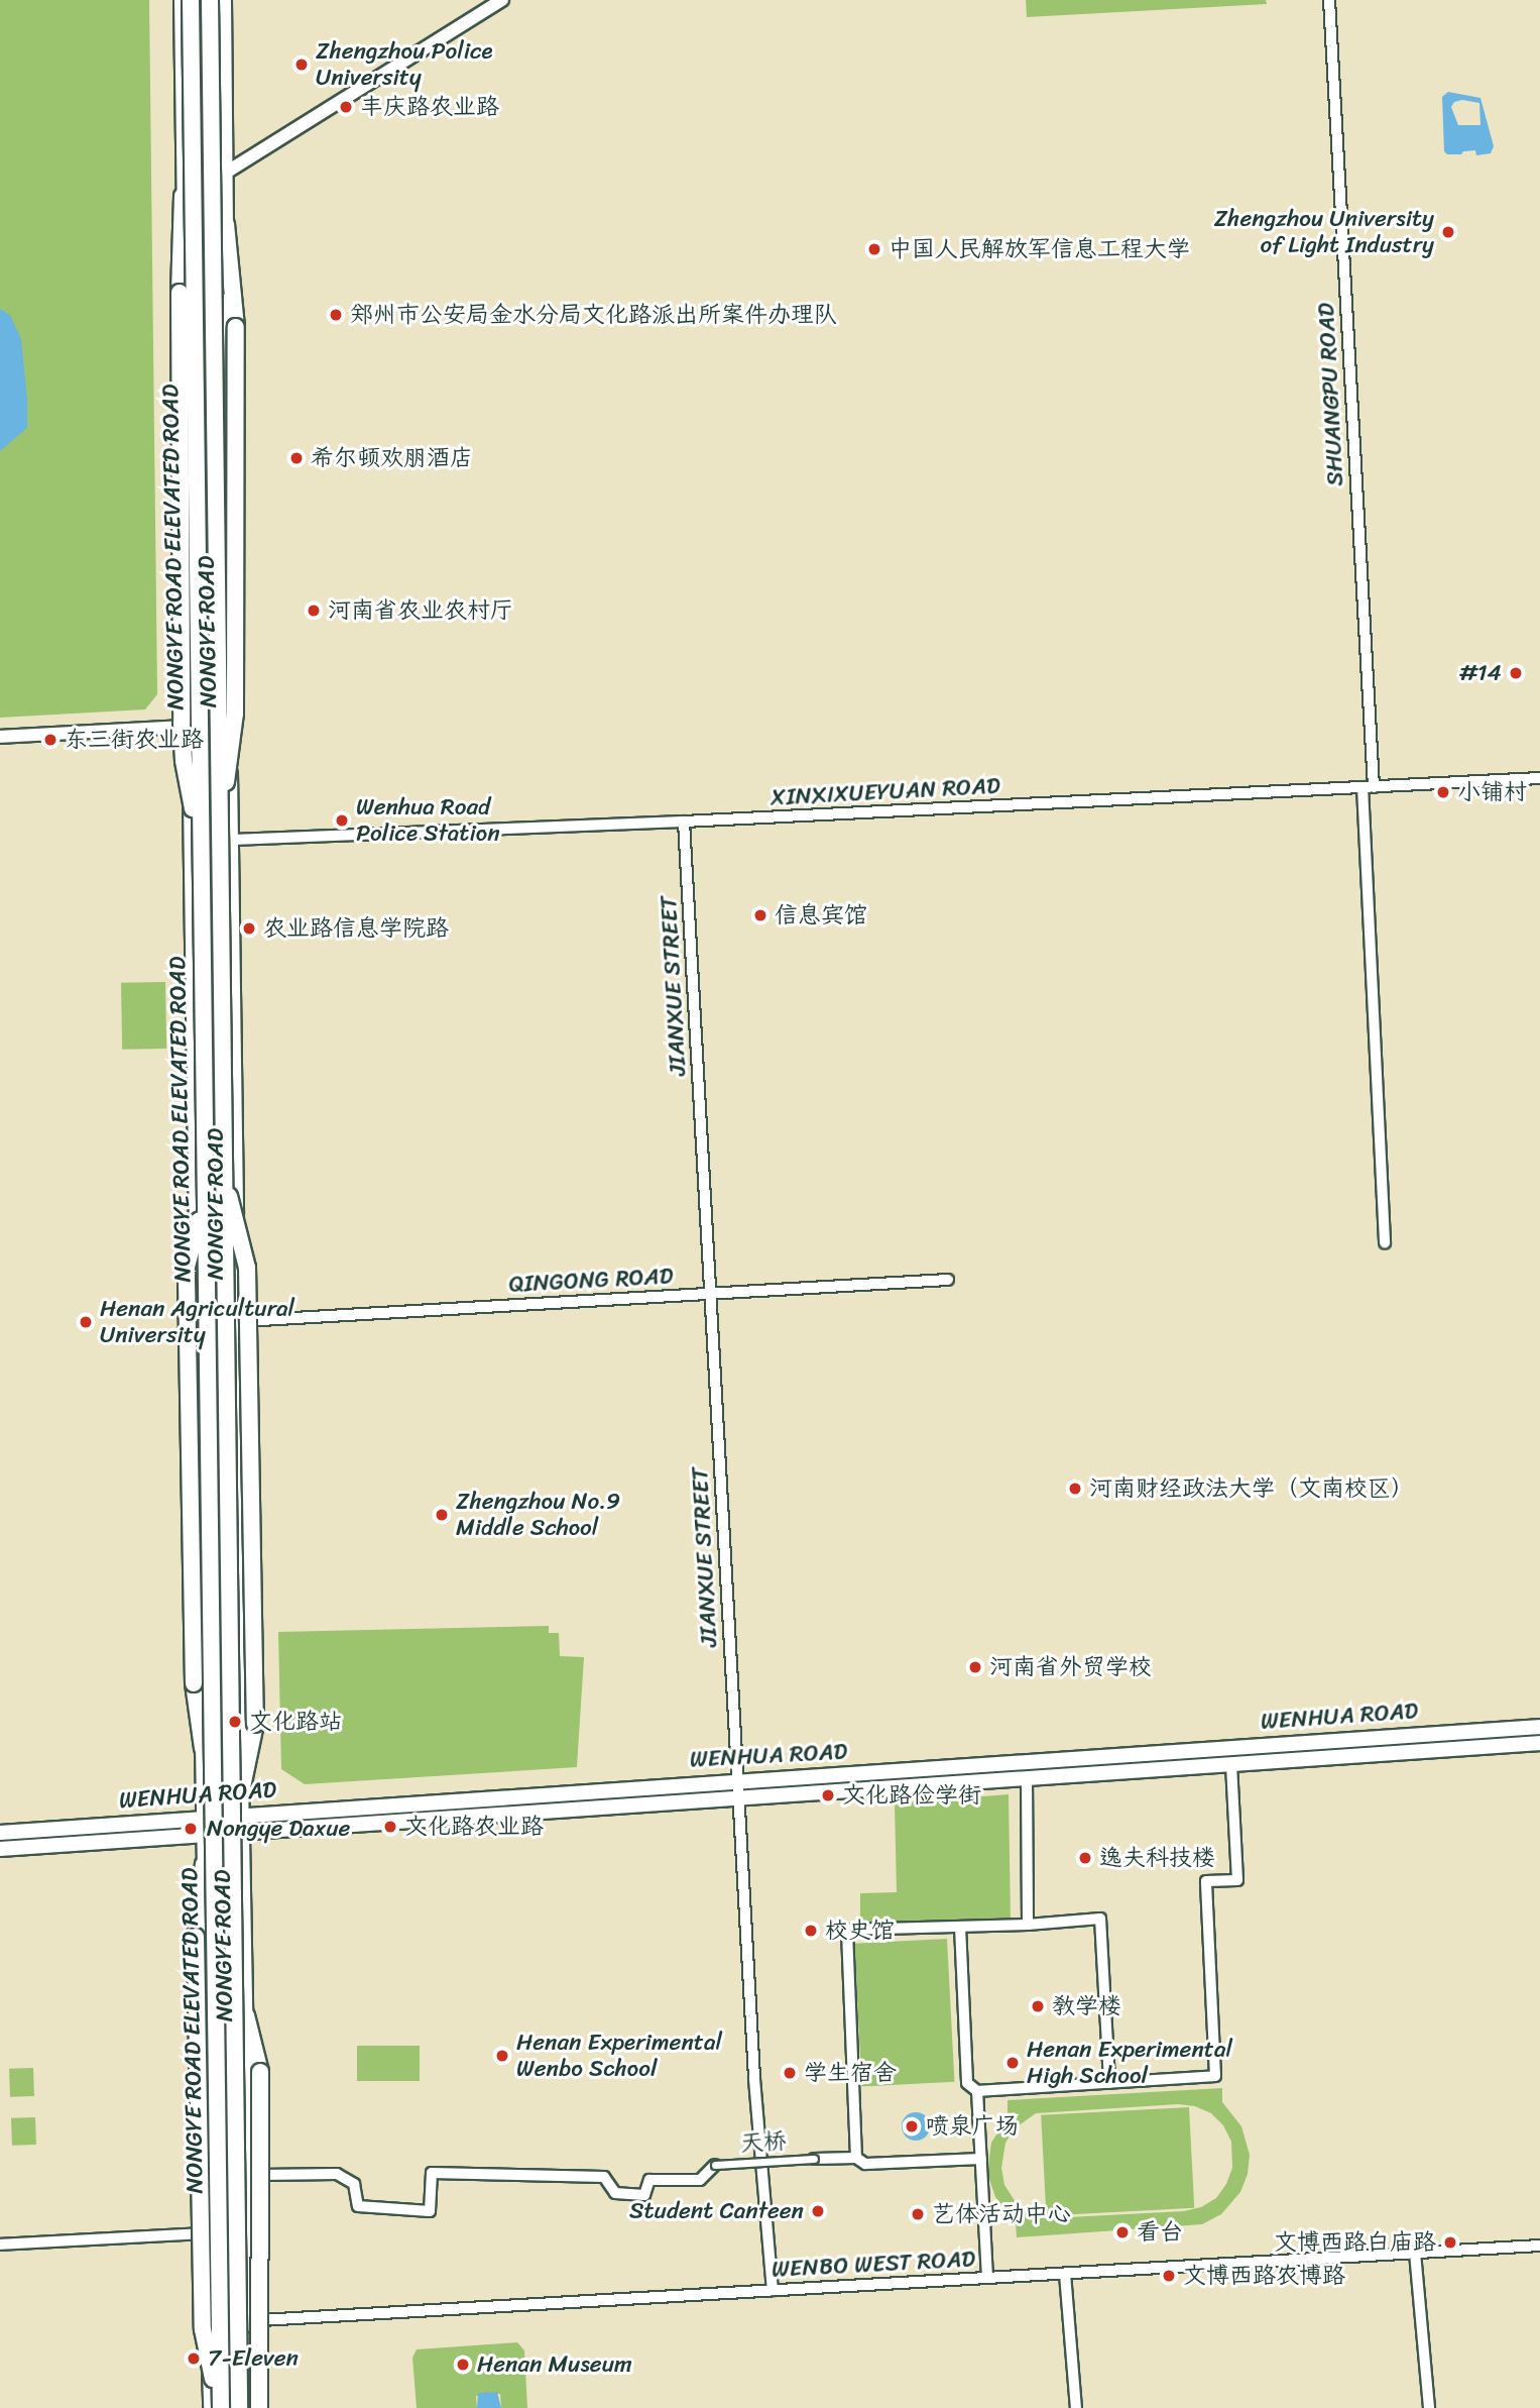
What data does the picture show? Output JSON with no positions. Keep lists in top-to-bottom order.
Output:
{
  "streets": {
    "highway": ["NONGYE ROAD ELEVATED ROAD"],
    "main road": ["WENHUA ROAD"],
    "street": [
      "SHUANGPU ROAD",
      "NONGYE ROAD",
      "XINXIXUEYUAN ROAD",
      "JIANXUE STREET",
      "QINGONG ROAD",
      "天桥",
      "WENBO WEST ROAD"
    ]
  },
  "crossings": [
    ["SHUANGPU ROAD", "XINXIXUEYUAN ROAD"],
    ["NONGYE ROAD", "XINXIXUEYUAN ROAD"],
    ["NONGYE ROAD", "QINGONG ROAD"],
    ["NONGYE ROAD", "WENHUA ROAD"],
    ["NONGYE ROAD", "WENBO WEST ROAD"],
    ["XINXIXUEYUAN ROAD", "JIANXUE STREET"],
    ["JIANXUE STREET", "QINGONG ROAD"],
    ["JIANXUE STREET", "WENHUA ROAD"],
    ["JIANXUE STREET", "WENBO WEST ROAD"]
  ],
  "places": [
    "Zhengzhou Police University",
    "丰庆路农业路",
    "Zhengzhou University of Light Industry",
    "中国人民解放军信息工程大学",
    "郑州市公安局金水分局文化路派出所案件办理队",
    "希尔顿欢朋酒店",
    "河南省农业农村厅",
    "#14",
    "东三街农业路",
    "小铺村",
    "Wenhua Road Police Station",
    "信息宾馆",
    "农业路信息学院路",
    "Henan Agricultural University",
    "河南财经政法大学（文南校区）",
    "Zhengzhou No.9 Middle School",
    "河南省外贸学校",
    "文化路站",
    "文化路俭学街",
    "文化路农业路",
    "Nongye Daxue",
    "逸夫科技楼",
    "校史馆",
    "教学楼",
    "Henan Experimental Wenbo School",
    "Henan Experimental High School",
    "学生宿舍",
    "喷泉广场",
    "Student Canteen",
    "艺体活动中心",
    "看台",
    "文博西路白庙路",
    "文博西路农博路",
    "7-Eleven",
    "Henan Museum"
  ]
}
